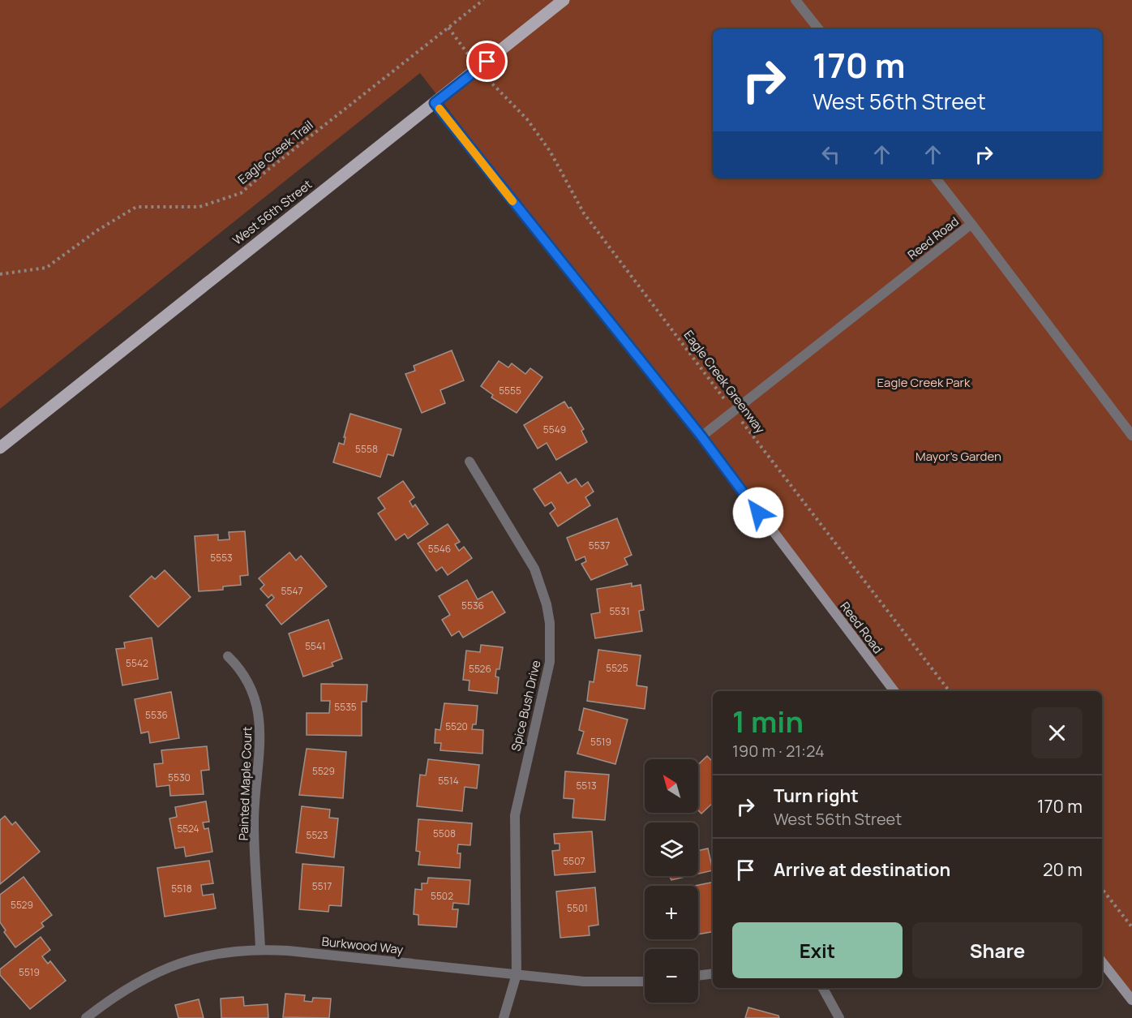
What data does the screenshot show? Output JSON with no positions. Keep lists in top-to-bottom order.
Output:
{
  "streets": {
    "main road": ["West 56th Street", "Reed Road"],
    "street": ["Spice Bush Drive", "Painted Maple Court", "Burkwood Way"],
    "path": ["Eagle Creek Trail", "Eagle Creek Greenway"]
  },
  "crossings": [
    ["West 56th Street", "Reed Road"],
    ["Reed Road", "Eagle Creek Greenway"],
    ["Spice Bush Drive", "Burkwood Way"],
    ["Painted Maple Court", "Burkwood Way"]
  ],
  "parks": ["Eagle Creek Park", "Mayor's Garden"],
  "house_numbers": [
    "5555",
    "5549",
    "5558",
    "5537",
    "5546",
    "5553",
    "5547",
    "5536",
    "5531",
    "5541",
    "5542",
    "5525",
    "5526",
    "5535",
    "5536",
    "5520",
    "5519",
    "5529",
    "5530",
    "5514",
    "5513",
    "5524",
    "5508",
    "5523",
    "5507",
    "5517",
    "5518",
    "5502",
    "5529",
    "5501",
    "5519"
  ],
  "north": "top left",
  "page": {
    "turn": ["170 m", "West 56th Street"],
    "heading": ["1 min", "190 m · 21:24"],
    "map_buttons": ["+", "−"],
    "list": [
      {
        "name": "Turn right",
        "note": "West 56th Street",
        "value": "170 m"
      },
      {
        "name": "Arrive at destination",
        "value": "20 m"
      }
    ],
    "buttons": ["Exit", "Share"]
  }
}
